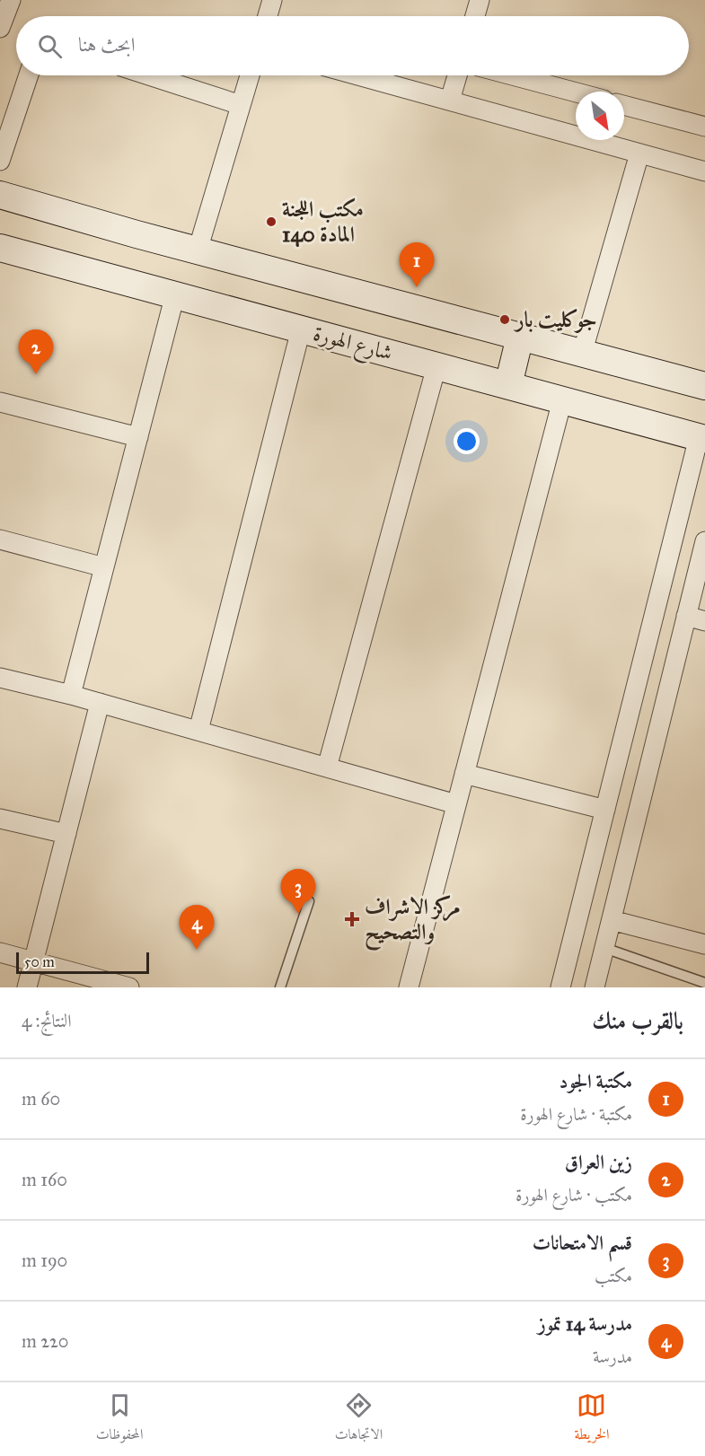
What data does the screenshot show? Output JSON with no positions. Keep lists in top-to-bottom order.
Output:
{
  "streets": {
    "main road": ["شارع الهورة"]
  },
  "places": {
    "other": ["مكتب اللجنة المادة 140", "جوكليت بار"],
    "health": ["مركز الاشراف والتصحيح"]
  },
  "scale_bar": "50 m",
  "north": "bottom right",
  "page": {
    "search": "ابحث هنا",
    "pins": [
      "1",
      "2",
      "3",
      "4"
    ],
    "scale": "50 m",
    "heading": ["بالقرب منك", "النتائج: 4"],
    "list": [
      {
        "mark": "1",
        "name": "مكتبة الجود",
        "note": "مكتبة · شارع الهورة",
        "value": "60 m"
      },
      {
        "mark": "2",
        "name": "زين العراق",
        "note": "مكتب · شارع الهورة",
        "value": "160 m"
      },
      {
        "mark": "3",
        "name": "قسم الامتحانات",
        "note": "مكتب",
        "value": "190 m"
      },
      {
        "mark": "4",
        "name": "مدرسة 14 تموز",
        "note": "مدرسة",
        "value": "220 m"
      }
    ],
    "nav": ["الخريطة", "الاتجاهات", "المحفوظات"]
  }
}
